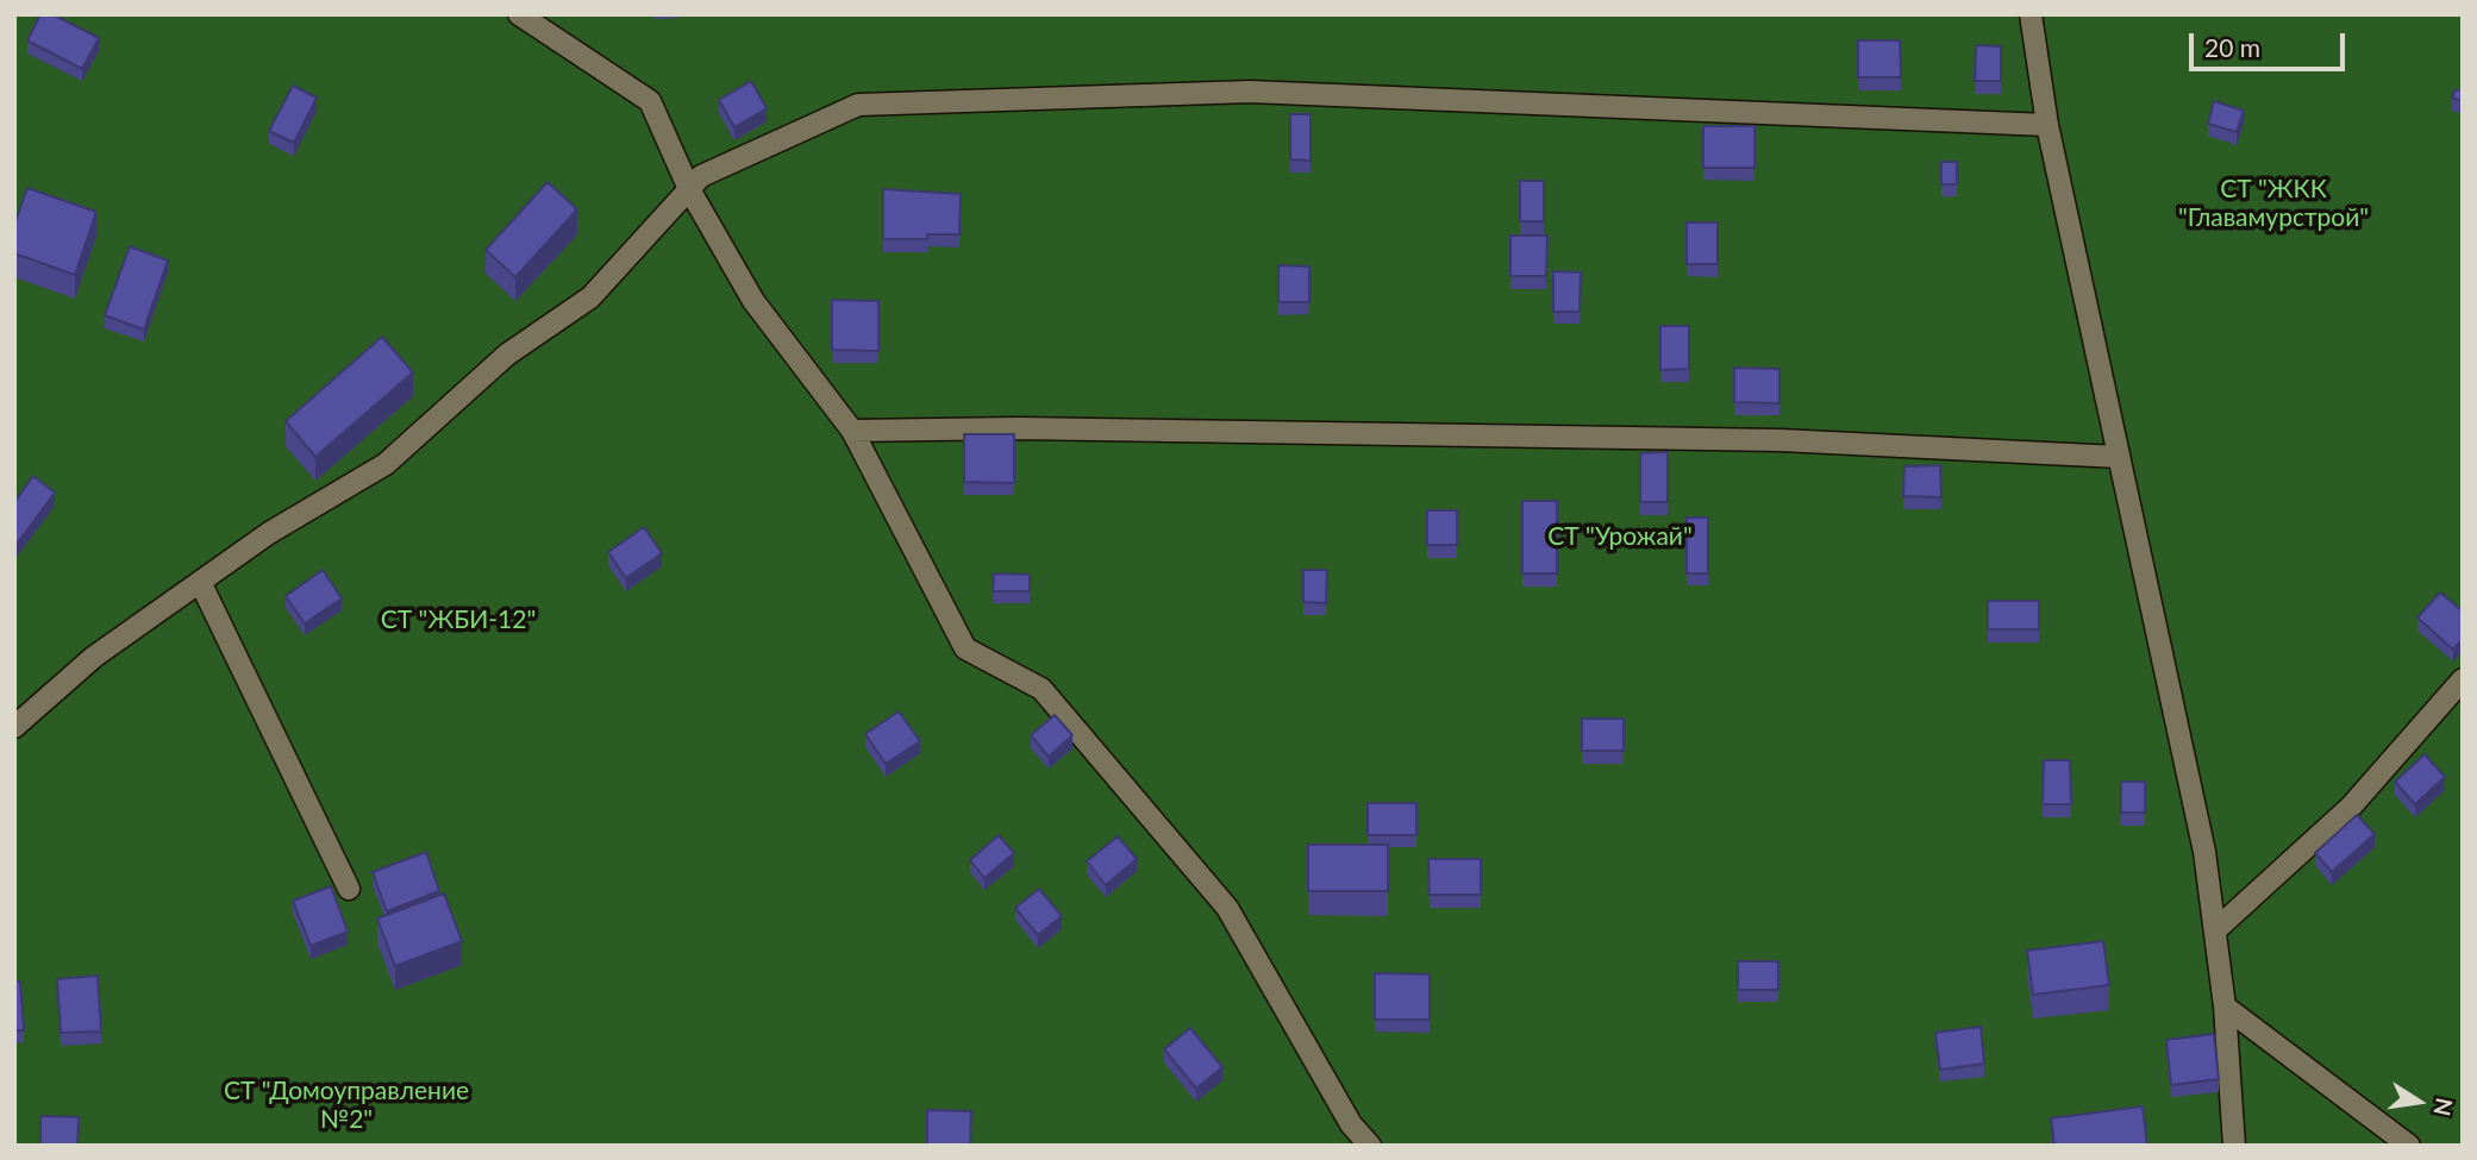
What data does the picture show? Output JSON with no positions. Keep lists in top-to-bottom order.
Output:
{
  "parks": [
    "СТ \"ЖКК \"Главамурстрой\"",
    "СТ \"Урожай\"",
    "СТ \"ЖБИ-12\"",
    "СТ \"Домоуправление №2\""
  ],
  "scale_bar": "20 m",
  "north": "right"
}
